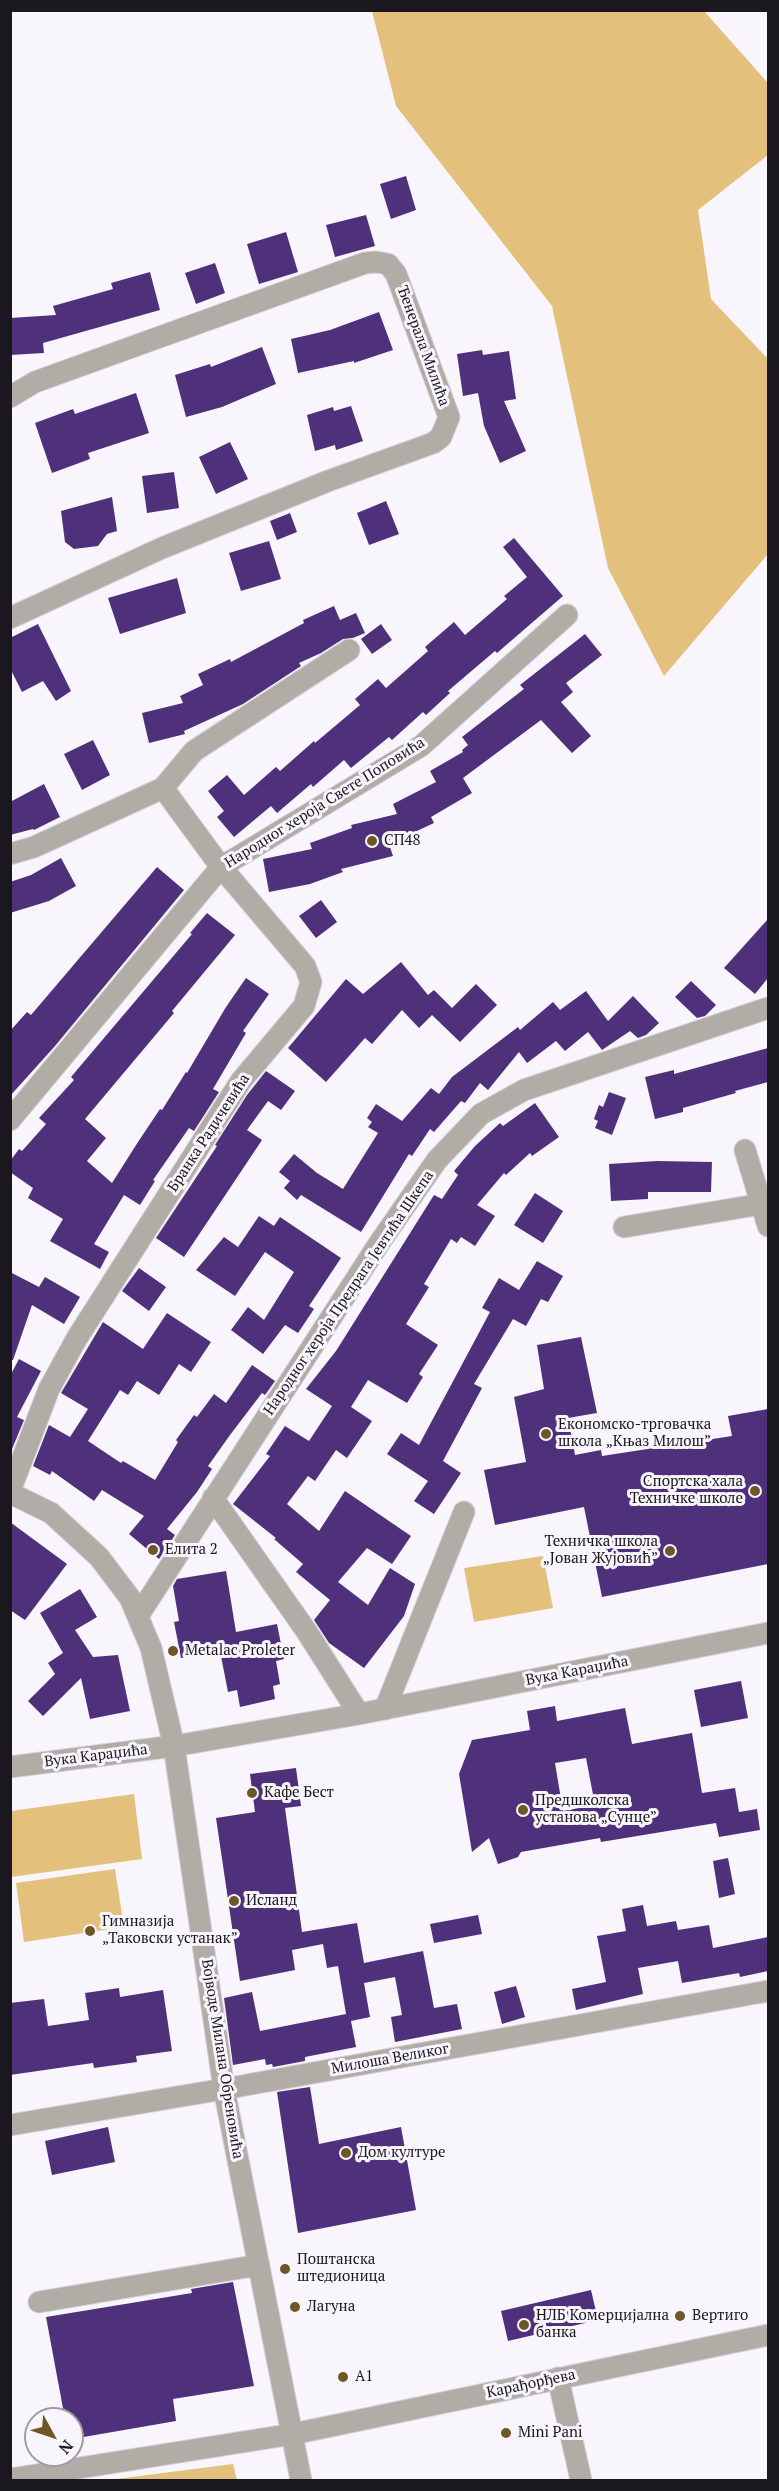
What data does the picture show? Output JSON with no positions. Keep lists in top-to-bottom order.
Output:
{
  "streets": {
    "street": [
      "Ђенерала Милића",
      "Народног хероја Свете Поповића",
      "Бранка Радичевића",
      "Народног хероја Предрага Јевтића Шкепа",
      "Вука Караџића",
      "Војводе Милана Обреновића",
      "Милоша Великог",
      "Карађорђева"
    ]
  },
  "crossings": [
    ["Народног хероја Свете Поповића", "Бранка Радичевића"],
    ["Бранка Радичевића", "Војводе Милана Обреновића"],
    ["Народног хероја Предрага Јевтића Шкепа", "Војводе Милана Обреновића"],
    ["Вука Караџића", "Војводе Милана Обреновића"],
    ["Војводе Милана Обреновића", "Милоша Великог"],
    ["Војводе Милана Обреновића", "Карађорђева"]
  ],
  "places": [
    "СП48",
    "Економско-трговачка школа „Књаз Милош”",
    "Спортска хала Техничке школе",
    "Елита 2",
    "Техничка школа „Јован Жујовић”",
    "Metalac Proleter",
    "Кафе Бест",
    "Предшколска установа „Сунце”",
    "Исланд",
    "Гимназија „Таковски устанак”",
    "Дом културе",
    "Поштанска штедионица",
    "Лагуна",
    "Вертиго",
    "НЛБ Комерцијална банка",
    "A1",
    "Mini Pani"
  ],
  "north": "bottom right"
}
